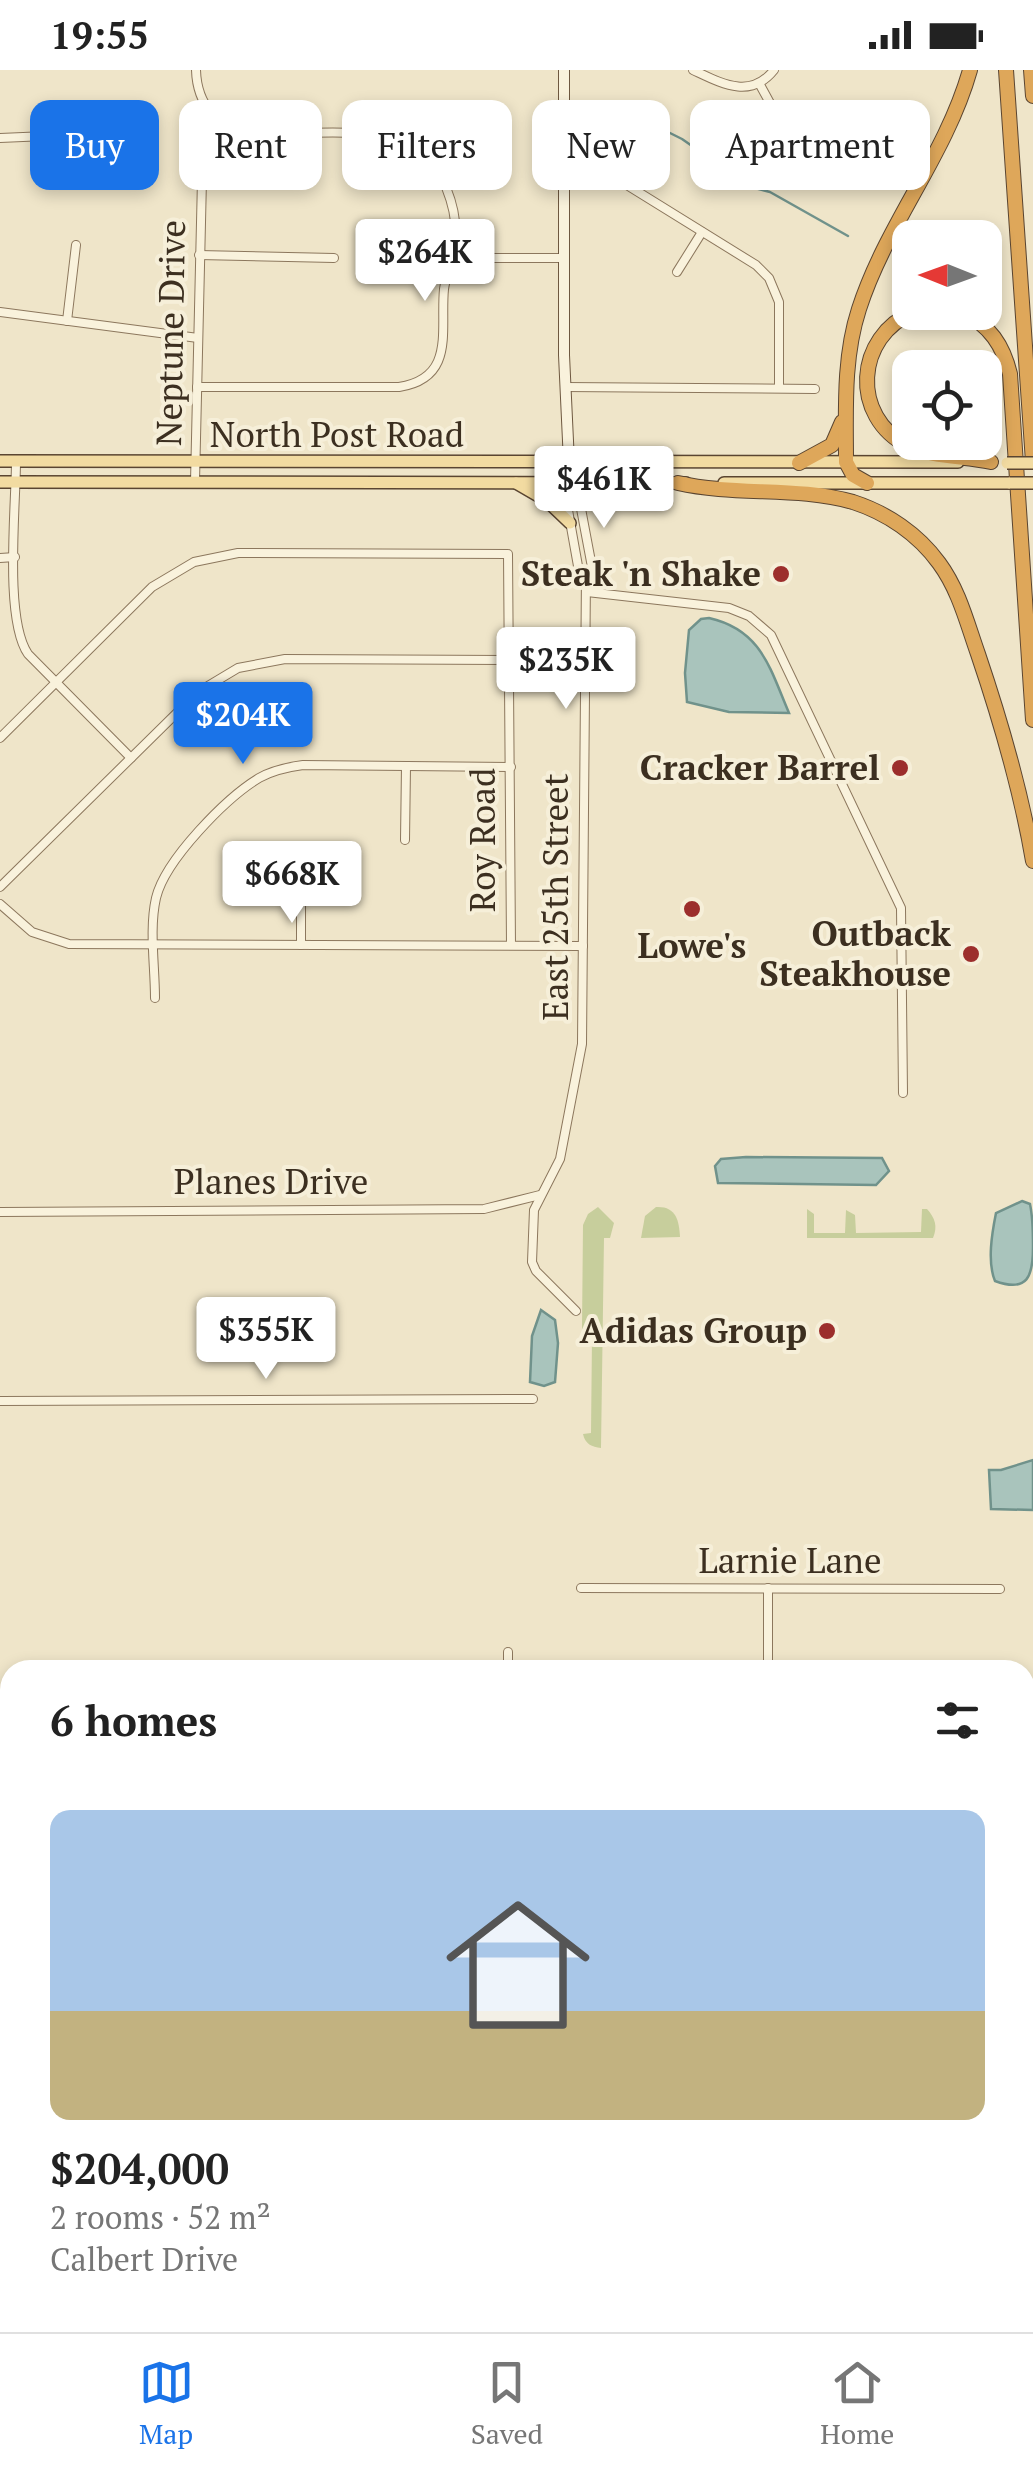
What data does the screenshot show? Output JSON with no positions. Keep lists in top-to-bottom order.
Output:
{
  "streets": {
    "main road": ["North Post Road"],
    "street": [
      "Neptune Drive",
      "Roy Road",
      "East 25th Street",
      "Planes Drive",
      "Larnie Lane"
    ]
  },
  "crossings": [
    ["Neptune Drive", "North Post Road"],
    ["North Post Road", "East 25th Street"],
    ["East 25th Street", "Planes Drive"]
  ],
  "places": [
    "Steak 'n Shake",
    "Cracker Barrel",
    "Lowe's",
    "Outback Steakhouse",
    "Adidas Group"
  ],
  "north": "left",
  "page": {
    "status": "19:55",
    "chip": [
      "Buy",
      "Rent",
      "Filters",
      "New",
      "Apartment"
    ],
    "price": [
      "$264K",
      "$461K",
      "$235K",
      "$204K",
      "$668K",
      "$355K"
    ],
    "heading": "6 homes",
    "list": [
      {
        "name": "$204,000",
        "note": "2 rooms · 52 m² · Calbert Drive"
      }
    ],
    "tabs": ["Map", "Saved", "Home"]
  }
}
